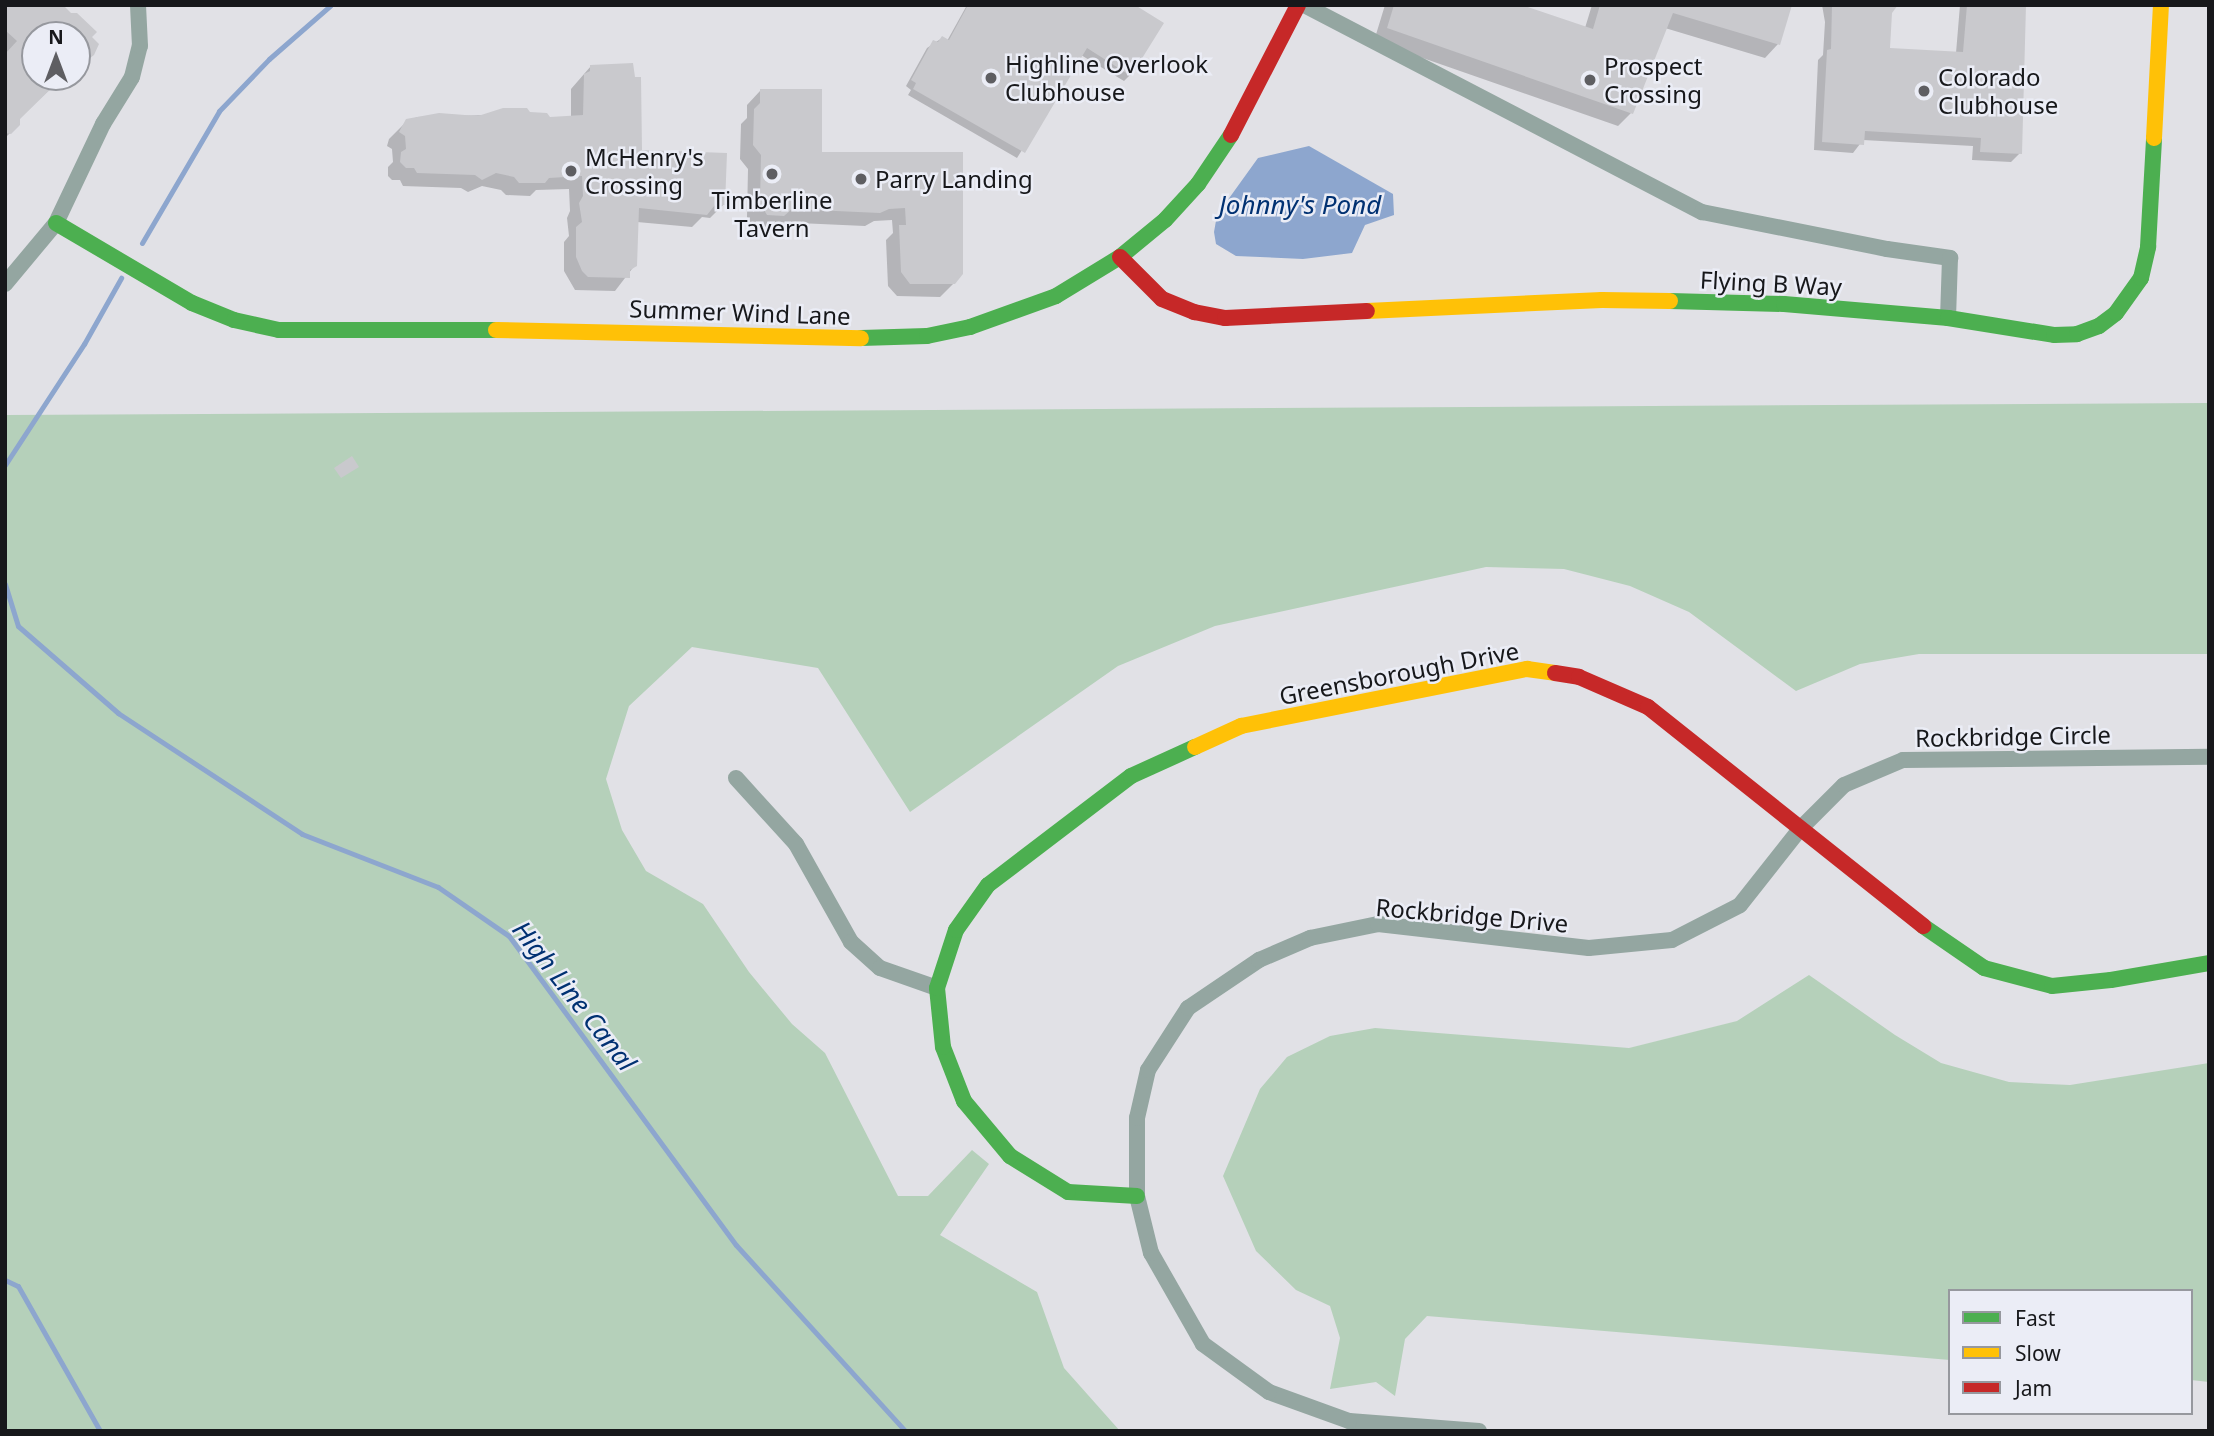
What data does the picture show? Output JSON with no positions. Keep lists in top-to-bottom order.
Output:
{
  "streets": {
    "street": [
      "Flying B Way",
      "Summer Wind Lane",
      "Greensborough Drive",
      "Rockbridge Circle",
      "Rockbridge Drive"
    ]
  },
  "crossings": [
    ["Flying B Way", "Summer Wind Lane"],
    ["Greensborough Drive", "Rockbridge Circle"],
    ["Greensborough Drive", "Rockbridge Drive"],
    ["Rockbridge Circle", "Rockbridge Drive"]
  ],
  "water": ["Johnny's Pond", "High Line Canal"],
  "places": [
    "Highline Overlook Clubhouse",
    "Prospect Crossing",
    "Colorado Clubhouse",
    "McHenry's Crossing",
    "Timberline Tavern",
    "Parry Landing"
  ],
  "legend": ["Fast", "Slow", "Jam"],
  "north": "top"
}
